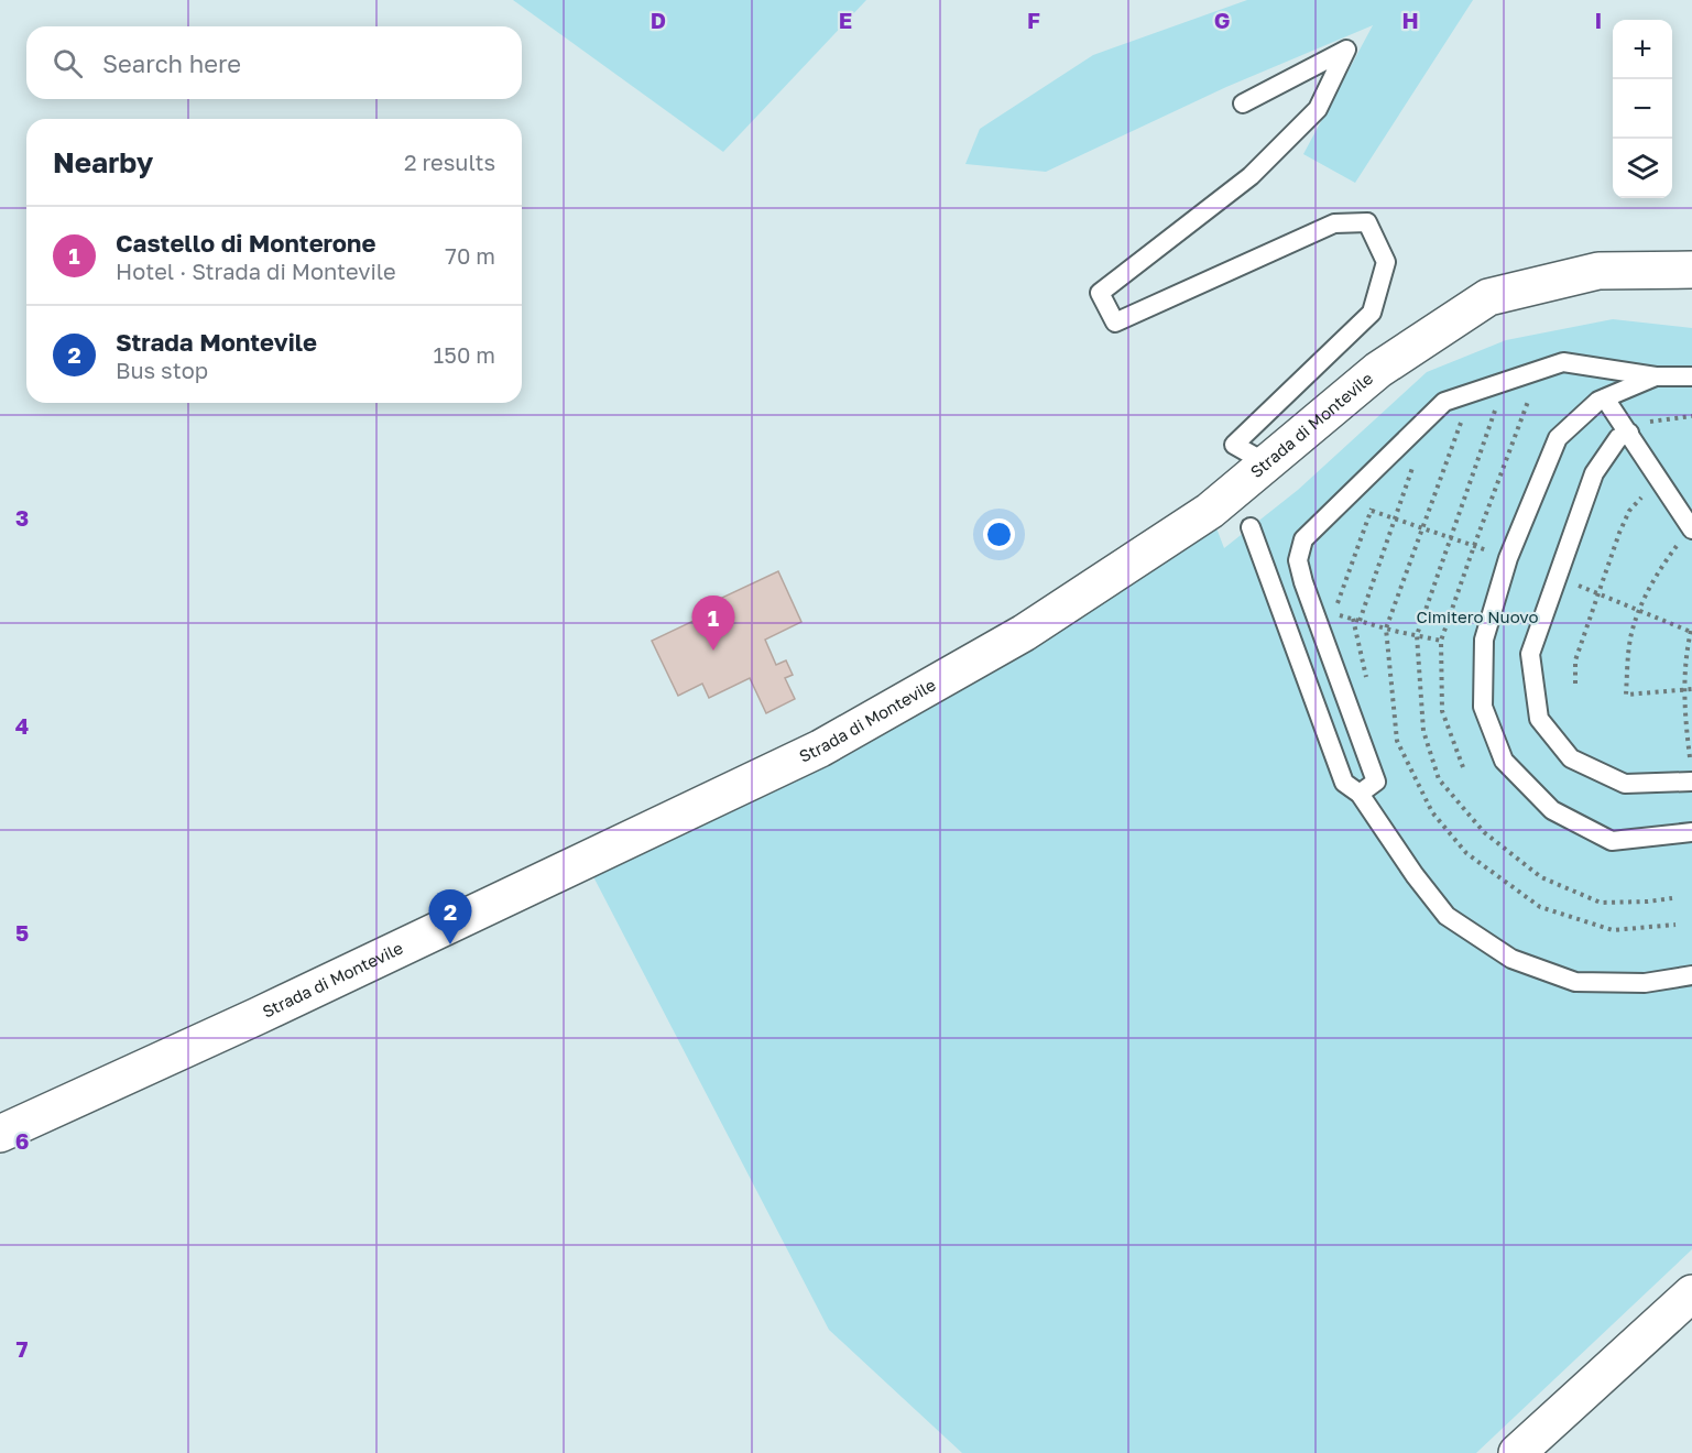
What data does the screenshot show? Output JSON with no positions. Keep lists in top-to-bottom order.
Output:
{
  "streets": {
    "street": ["Strada di Montevile"]
  },
  "parks": ["Cimitero Nuovo"],
  "page": {
    "map_buttons": ["+", "−"],
    "search": "Search here",
    "heading": ["Nearby", "2 results"],
    "list": [
      {
        "mark": "1",
        "name": "Castello di Monterone",
        "note": "Hotel · Strada di Montevile",
        "value": "70 m"
      },
      {
        "mark": "2",
        "name": "Strada Montevile",
        "note": "Bus stop",
        "value": "150 m"
      }
    ],
    "pins": ["1", "2"]
  },
  "grid": {
    "columns": [
      "D",
      "E",
      "F",
      "G",
      "H",
      "I"
    ],
    "rows": [
      "3",
      "4",
      "5",
      "6",
      "7"
    ]
  }
}
